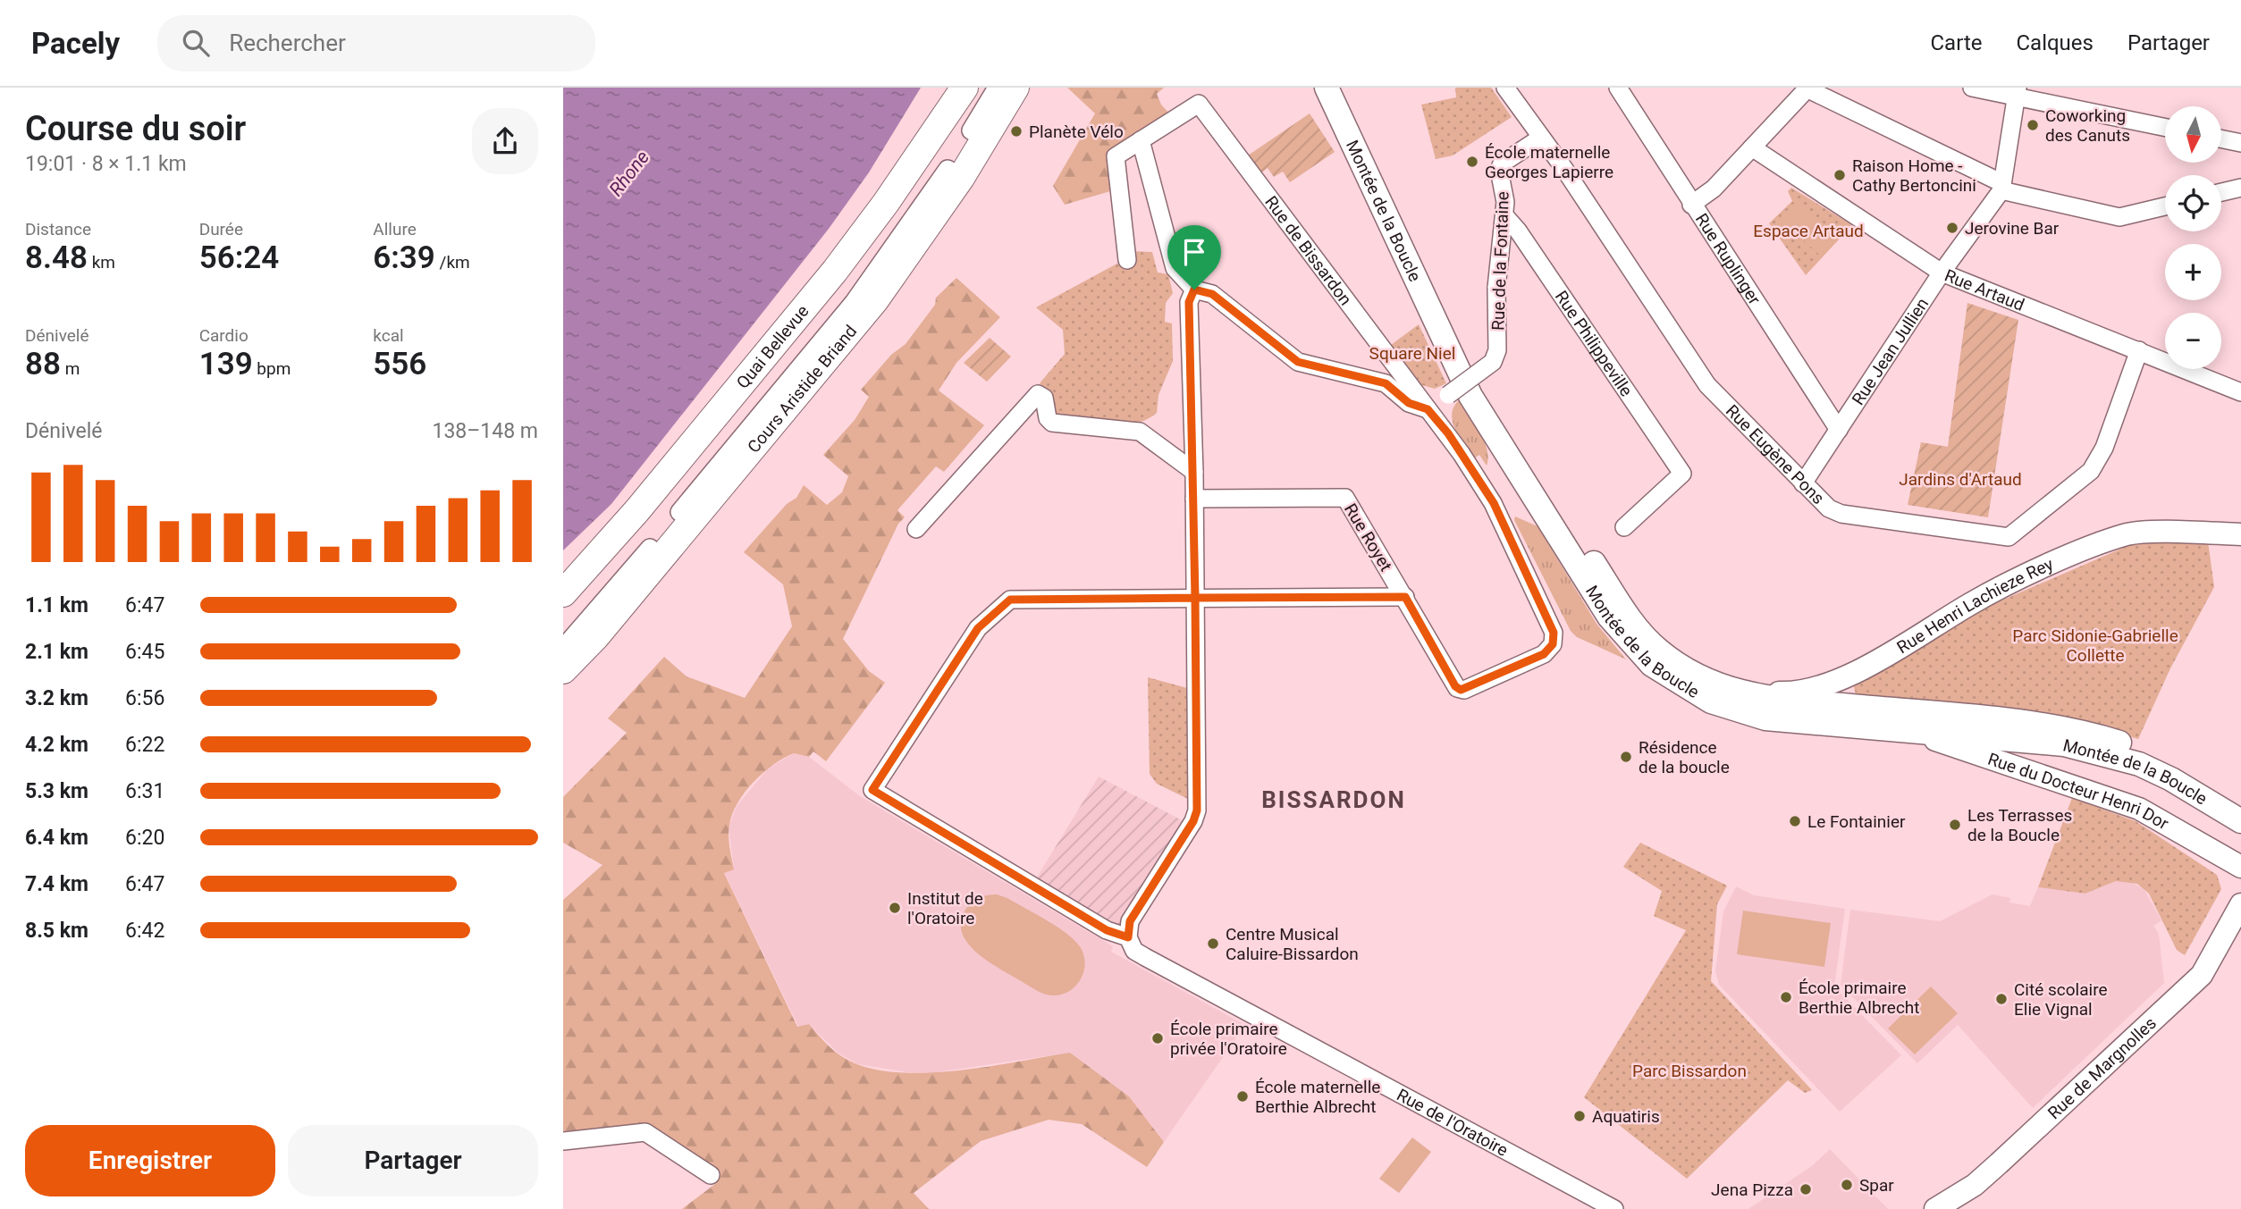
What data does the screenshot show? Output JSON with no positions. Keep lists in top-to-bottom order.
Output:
{
  "streets": {
    "main road": ["Montée de la Boucle", "Quai Bellevue", "Cours Aristide Briand"],
    "street": [
      "Rue de Bissardon",
      "Rue Ruplinger",
      "Rue de la Fontaine",
      "Rue Artaud",
      "Rue Philippeville",
      "Rue Jean Jullien",
      "Rue Eugène Pons",
      "Rue Royet",
      "Rue Henri Lachieze Rey",
      "Rue du Docteur Henri Dor",
      "Rue de Margnolles",
      "Rue de l'Oratoire"
    ]
  },
  "crossings": [
    ["Montée de la Boucle", "Rue Henri Lachieze Rey"],
    ["Montée de la Boucle", "Rue du Docteur Henri Dor"],
    ["Rue de Bissardon", "Rue de la Fontaine"],
    ["Rue de Bissardon", "Rue Royet"],
    ["Rue Ruplinger", "Rue Jean Jullien"],
    ["Rue de la Fontaine", "Rue Philippeville"],
    ["Rue de la Fontaine", "Rue Eugène Pons"],
    ["Rue Artaud", "Rue Jean Jullien"],
    ["Rue Artaud", "Rue Eugène Pons"],
    ["Rue Jean Jullien", "Rue Eugène Pons"]
  ],
  "districts": ["BISSARDON"],
  "water": ["Rhone"],
  "parks": [
    "Espace Artaud",
    "Square Niel",
    "Jardins d'Artaud",
    "Parc Sidonie-Gabrielle Collette",
    "Parc Bissardon"
  ],
  "places": [
    "Coworking des Canuts",
    "Planète Vélo",
    "École maternelle Georges Lapierre",
    "Raison Home - Cathy Bertoncini",
    "Jerovine Bar",
    "Résidence de la boucle",
    "Le Fontainier",
    "Les Terrasses de la Boucle",
    "Institut de l'Oratoire",
    "Centre Musical Caluire-Bissardon",
    "École primaire Berthie Albrecht",
    "Cité scolaire Elie Vignal",
    "École primaire privée l'Oratoire",
    "École maternelle Berthie Albrecht",
    "Aquatiris",
    "Spar",
    "Jena Pizza"
  ],
  "north": "bottom",
  "page": {
    "header": "Pacely",
    "search": "Rechercher",
    "nav": ["Carte", "Calques", "Partager"],
    "heading": ["Course du soir", "19:01 · 8 × 1.1 km"],
    "map_buttons": ["+", "−"],
    "stats": [
      ["Distance", "8.48 km"],
      ["Durée", "56:24"],
      ["Allure", "6:39 /km"],
      ["Dénivelé", "88 m"],
      ["Cardio", "139 bpm"],
      ["kcal", "556"]
    ],
    "chart": ["Dénivelé", "138–148 m"],
    "list": [
      {
        "name": "1.1 km",
        "note": "6:47"
      },
      {
        "name": "2.1 km",
        "note": "6:45"
      },
      {
        "name": "3.2 km",
        "note": "6:56"
      },
      {
        "name": "4.2 km",
        "note": "6:22"
      },
      {
        "name": "5.3 km",
        "note": "6:31"
      },
      {
        "name": "6.4 km",
        "note": "6:20"
      },
      {
        "name": "7.4 km",
        "note": "6:47"
      },
      {
        "name": "8.5 km",
        "note": "6:42"
      }
    ],
    "buttons": ["Enregistrer", "Partager"]
  }
}
